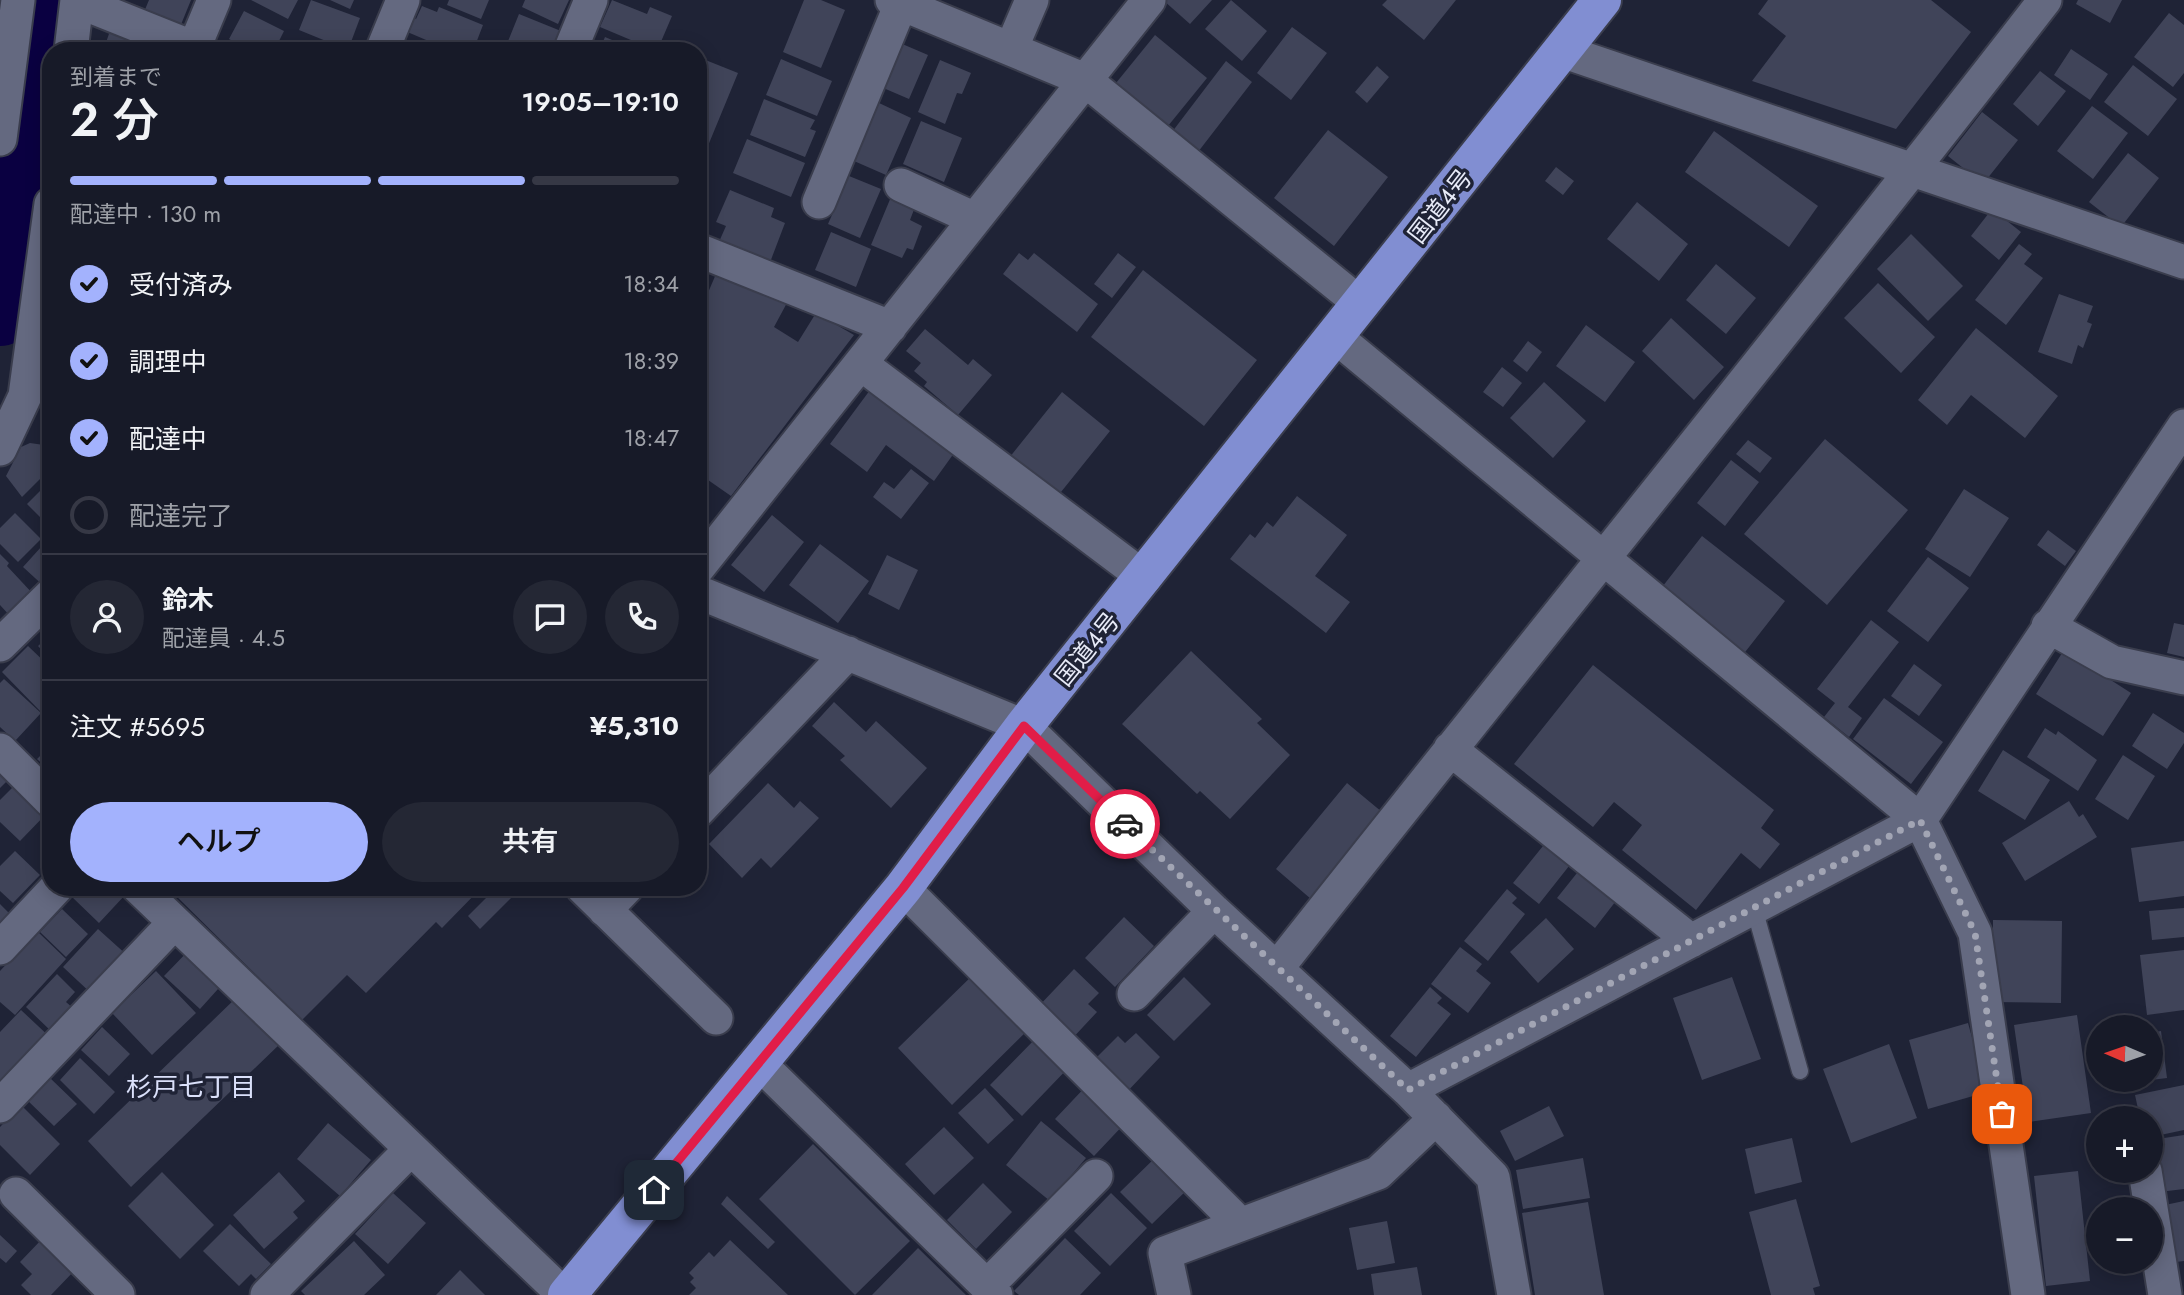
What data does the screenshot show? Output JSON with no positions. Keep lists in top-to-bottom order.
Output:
{
  "streets": {
    "highway": ["国道4号"]
  },
  "districts": ["杉戸七丁目"],
  "north": "left",
  "page": {
    "heading": ["2 分", "到着まで", "19:05–19:10"],
    "panel": [
      "鈴木",
      "配達員 · 4.5",
      "注文 #5695",
      "¥5,310"
    ],
    "bar": "配達中 · 130 m",
    "list": [
      ["受付済み", "18:34"],
      ["調理中", "18:39"],
      ["配達中", "18:47"],
      "配達完了"
    ],
    "buttons": ["ヘルプ", "共有"],
    "map_buttons": ["+", "−"]
  }
}
